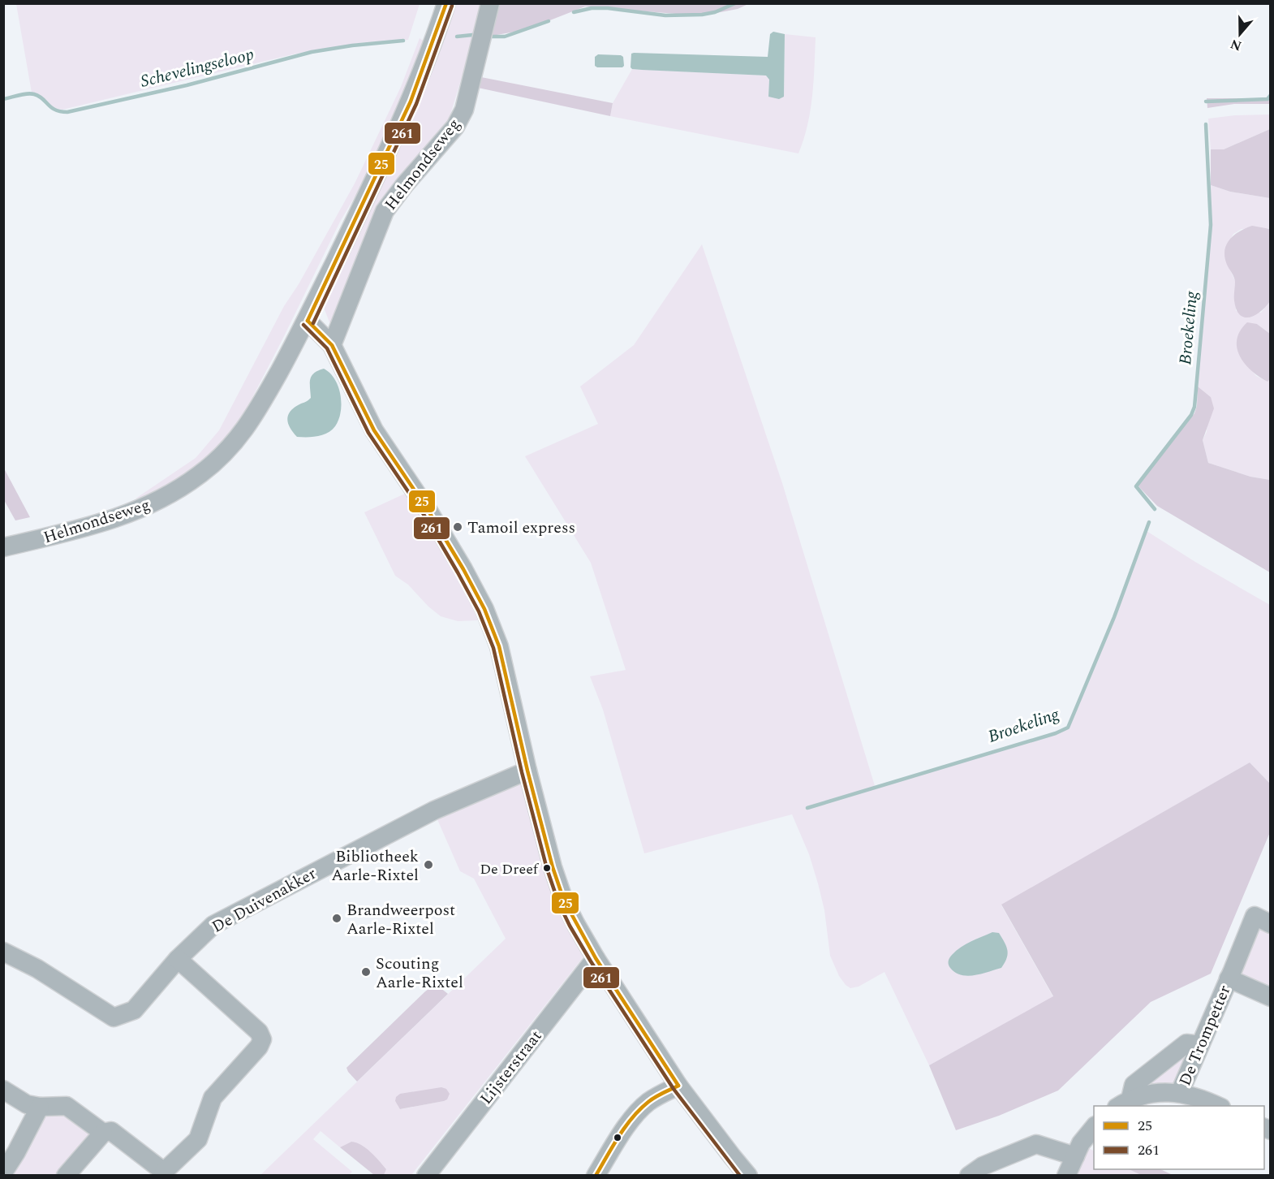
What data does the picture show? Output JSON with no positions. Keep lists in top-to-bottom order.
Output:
{
  "streets": {
    "street": [
      "Helmondseweg",
      "De Duivenakker",
      "De Trompetter",
      "Lijsterstraat"
    ]
  },
  "water": ["Schevelingseloop", "Broekeling"],
  "places": [
    "Tamoil express",
    "Bibliotheek Aarle-Rixtel",
    "De Dreef",
    "Brandweerpost Aarle-Rixtel",
    "Scouting Aarle-Rixtel"
  ],
  "lines": ["transit line 25", "transit line 261"],
  "legend": ["25", "261"],
  "north": "bottom"
}
